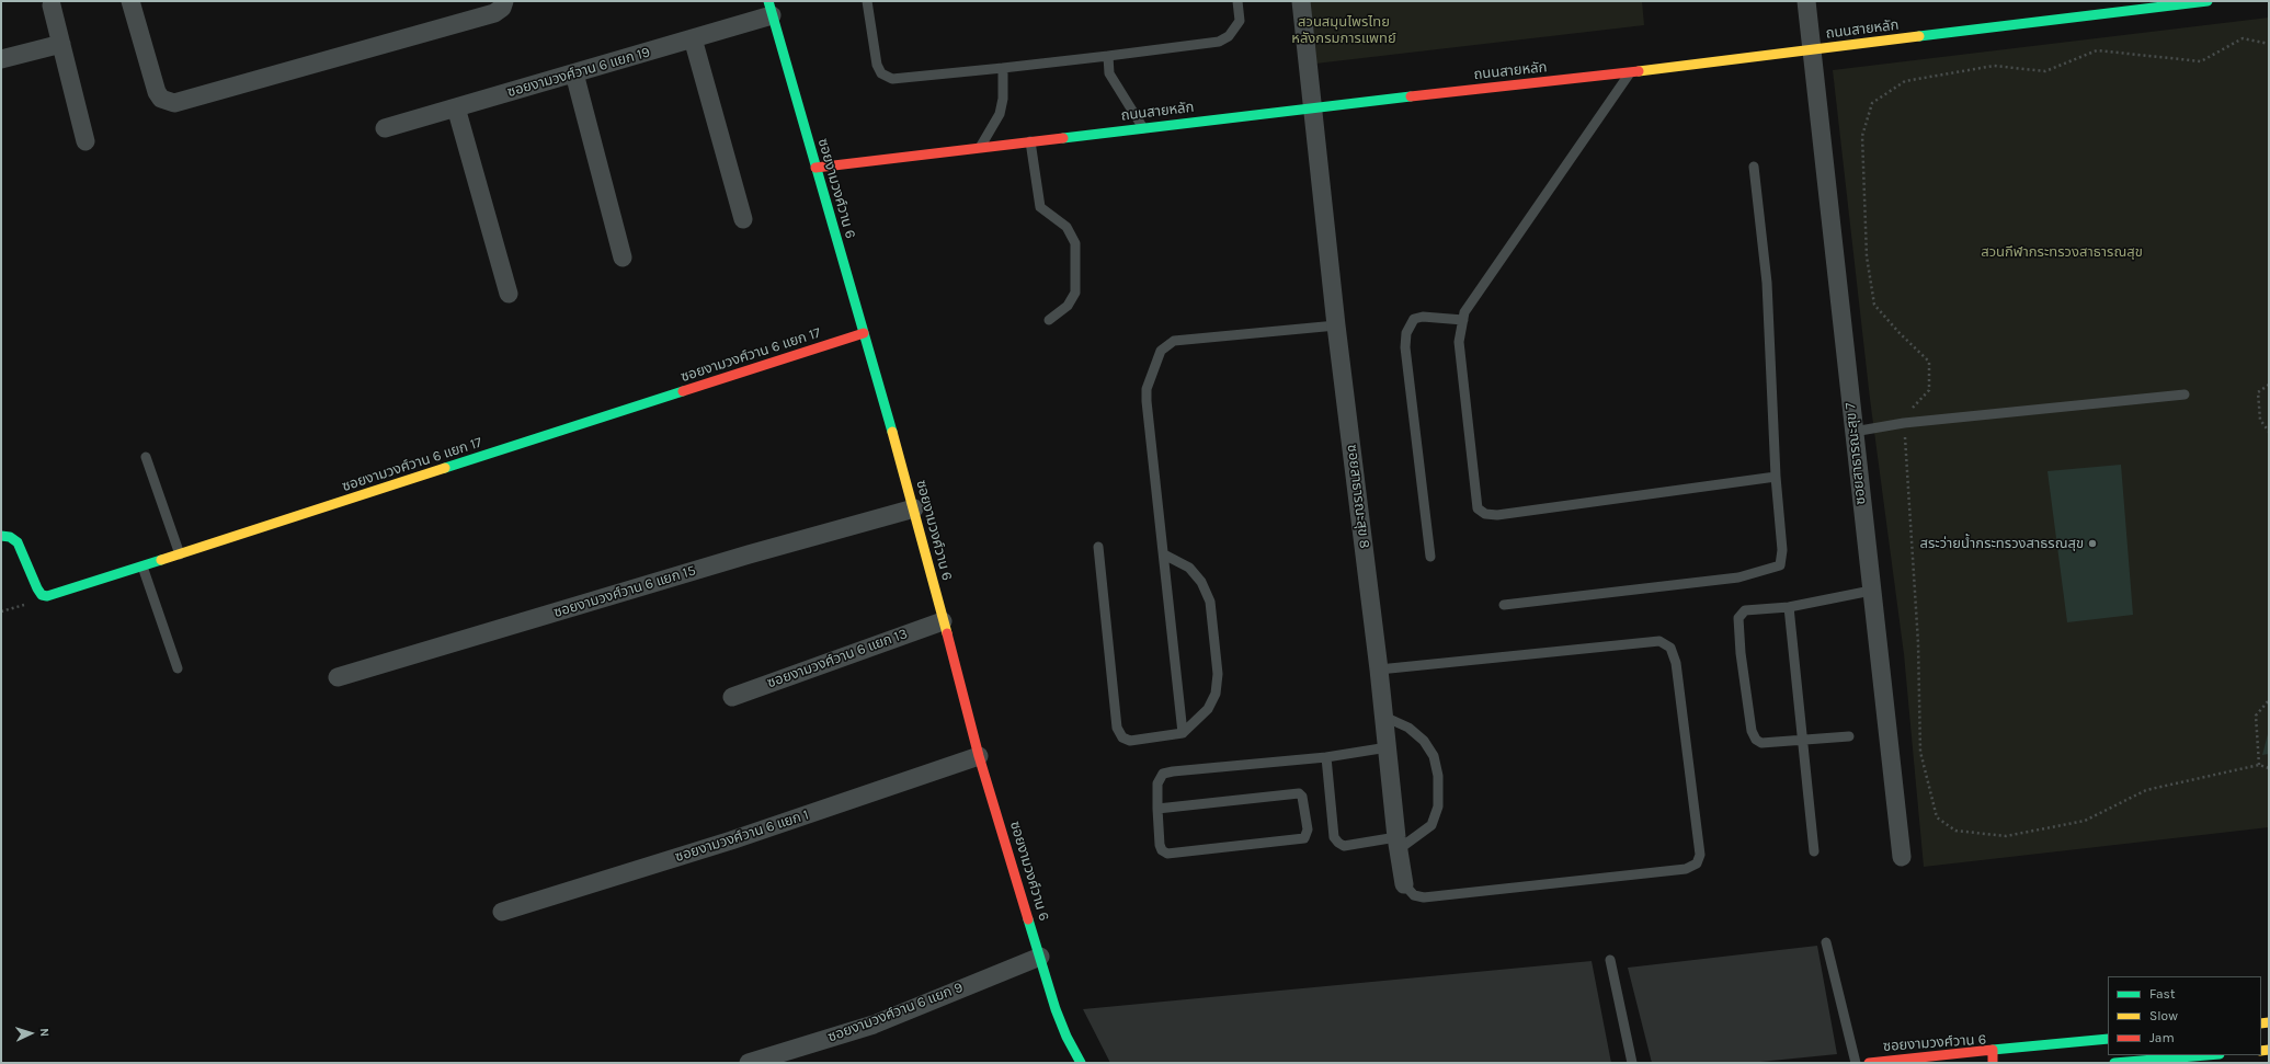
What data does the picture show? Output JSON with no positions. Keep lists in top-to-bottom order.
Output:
{
  "streets": {
    "main road": ["ถนนสายหลัก", "ซอยงามวงศ์วาน 6", "ซอยงามวงศ์วาน 6 แยก 17"],
    "street": [
      "ซอยงามวงศ์วาน 6 แยก 19",
      "ซอยสาธารณะสุข 7",
      "ซอยสาธารณะสุข 8",
      "ซอยงามวงศ์วาน 6 แยก 15",
      "ซอยงามวงศ์วาน 6 แยก 13",
      "ซอยงามวงศ์วาน 6 แยก 1",
      "ซอยงามวงศ์วาน 6 แยก 9"
    ]
  },
  "crossings": [
    ["ถนนสายหลัก", "ซอยงามวงศ์วาน 6"],
    ["ถนนสายหลัก", "ซอยสาธารณะสุข 7"],
    ["ถนนสายหลัก", "ซอยสาธารณะสุข 8"],
    ["ซอยงามวงศ์วาน 6 แยก 19", "ซอยงามวงศ์วาน 6"],
    ["ซอยงามวงศ์วาน 6", "ซอยงามวงศ์วาน 6 แยก 17"],
    ["ซอยงามวงศ์วาน 6", "ซอยงามวงศ์วาน 6 แยก 15"],
    ["ซอยงามวงศ์วาน 6", "ซอยงามวงศ์วาน 6 แยก 13"],
    ["ซอยงามวงศ์วาน 6", "ซอยงามวงศ์วาน 6 แยก 1"],
    ["ซอยงามวงศ์วาน 6", "ซอยงามวงศ์วาน 6 แยก 9"]
  ],
  "parks": ["สวนสมุนไพรไทย หลังกรมการแพทย์", "สวนกีฬากระทรวงสาธารณสุข"],
  "places": ["สระว่ายน้ำกระทรวงสาธรณสุข"],
  "legend": ["Fast", "Slow", "Jam"],
  "north": "right"
}
